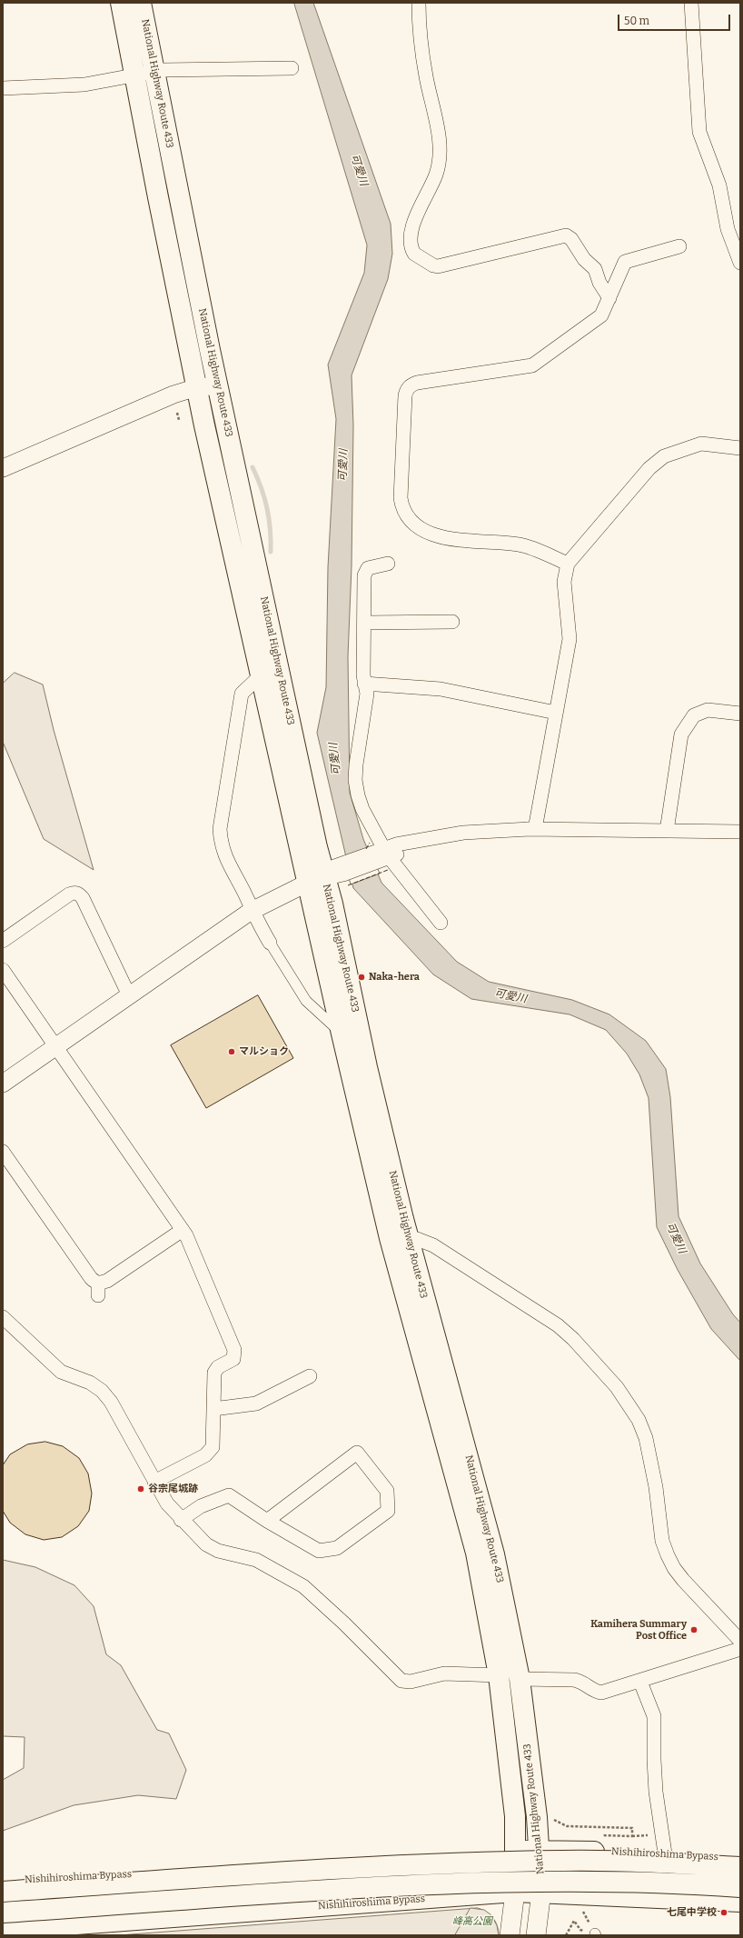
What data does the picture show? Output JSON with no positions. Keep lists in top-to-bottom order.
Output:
{
  "streets": {
    "highway": ["National Highway Route 433", "Nishihiroshima Bypass"]
  },
  "crossings": [
    ["National Highway Route 433", "Nishihiroshima Bypass"]
  ],
  "water": ["可愛川"],
  "parks": ["峰高公園"],
  "places": [
    "Naka-hera",
    "マルショク",
    "谷宗尾城跡",
    "Kamihera Summary Post Office",
    "七尾中学校"
  ],
  "scale_bar": "50 m"
}
